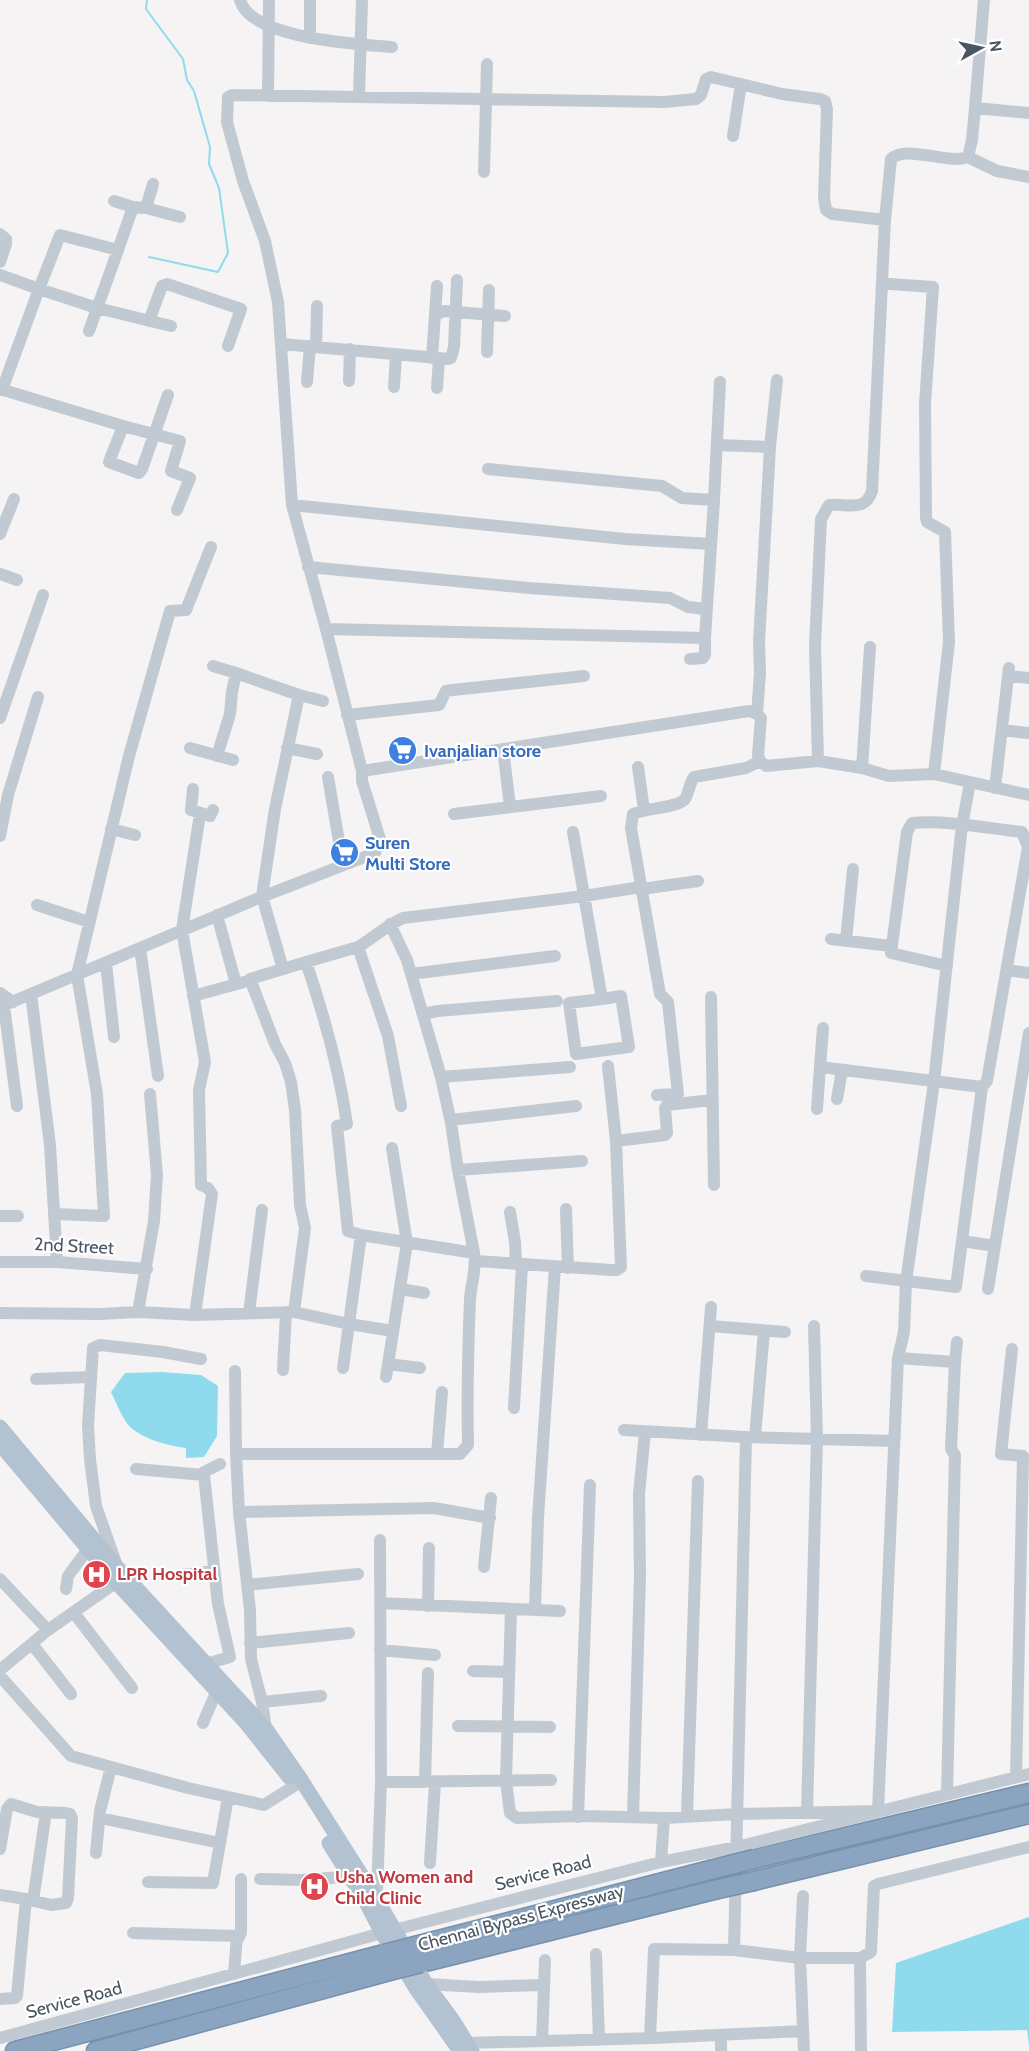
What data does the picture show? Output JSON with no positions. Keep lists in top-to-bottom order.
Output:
{
  "streets": {
    "highway": ["Chennai Bypass Expressway"],
    "street": ["2nd Street", "Service Road"]
  },
  "places": {
    "supermarket": ["Ivanjalian store", "Suren Multi Store"],
    "hospital": ["LPR Hospital", "Usha Women and Child Clinic"]
  },
  "north": "right"
}
